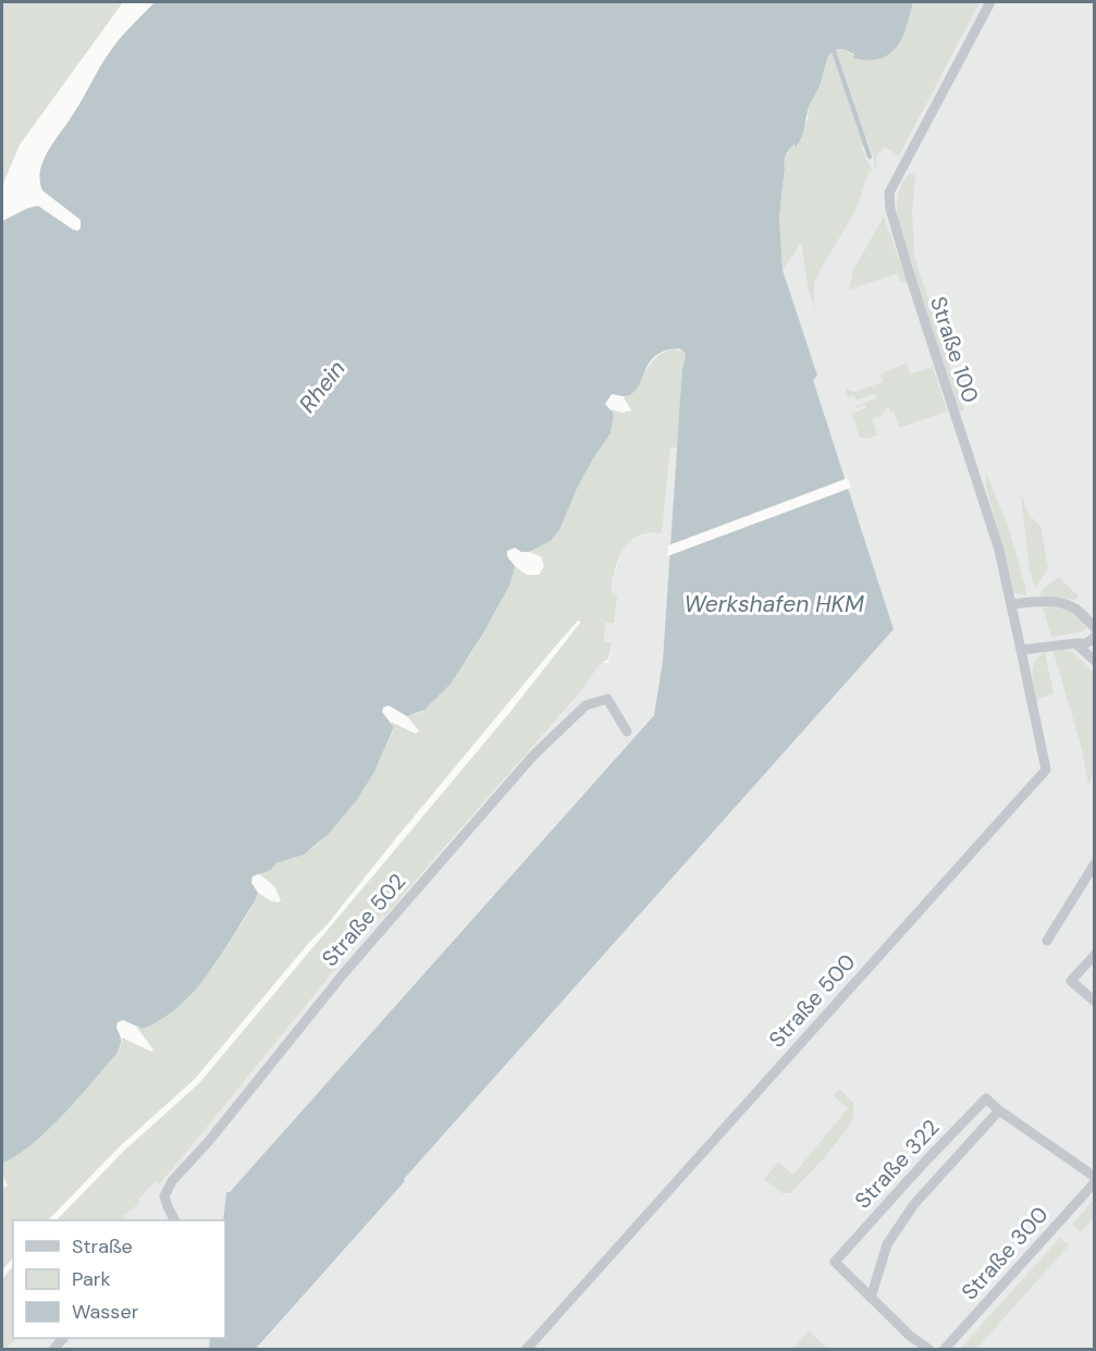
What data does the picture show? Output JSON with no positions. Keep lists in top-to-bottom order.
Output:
{
  "streets": {
    "street": [
      "Straße 100",
      "Straße 502",
      "Straße 500",
      "Straße 322",
      "Straße 300"
    ]
  },
  "crossings": [
    ["Straße 100", "Straße 500"]
  ],
  "water": ["Rhein", "Werkshafen HKM"],
  "legend": ["Straße", "Park", "Wasser"]
}
